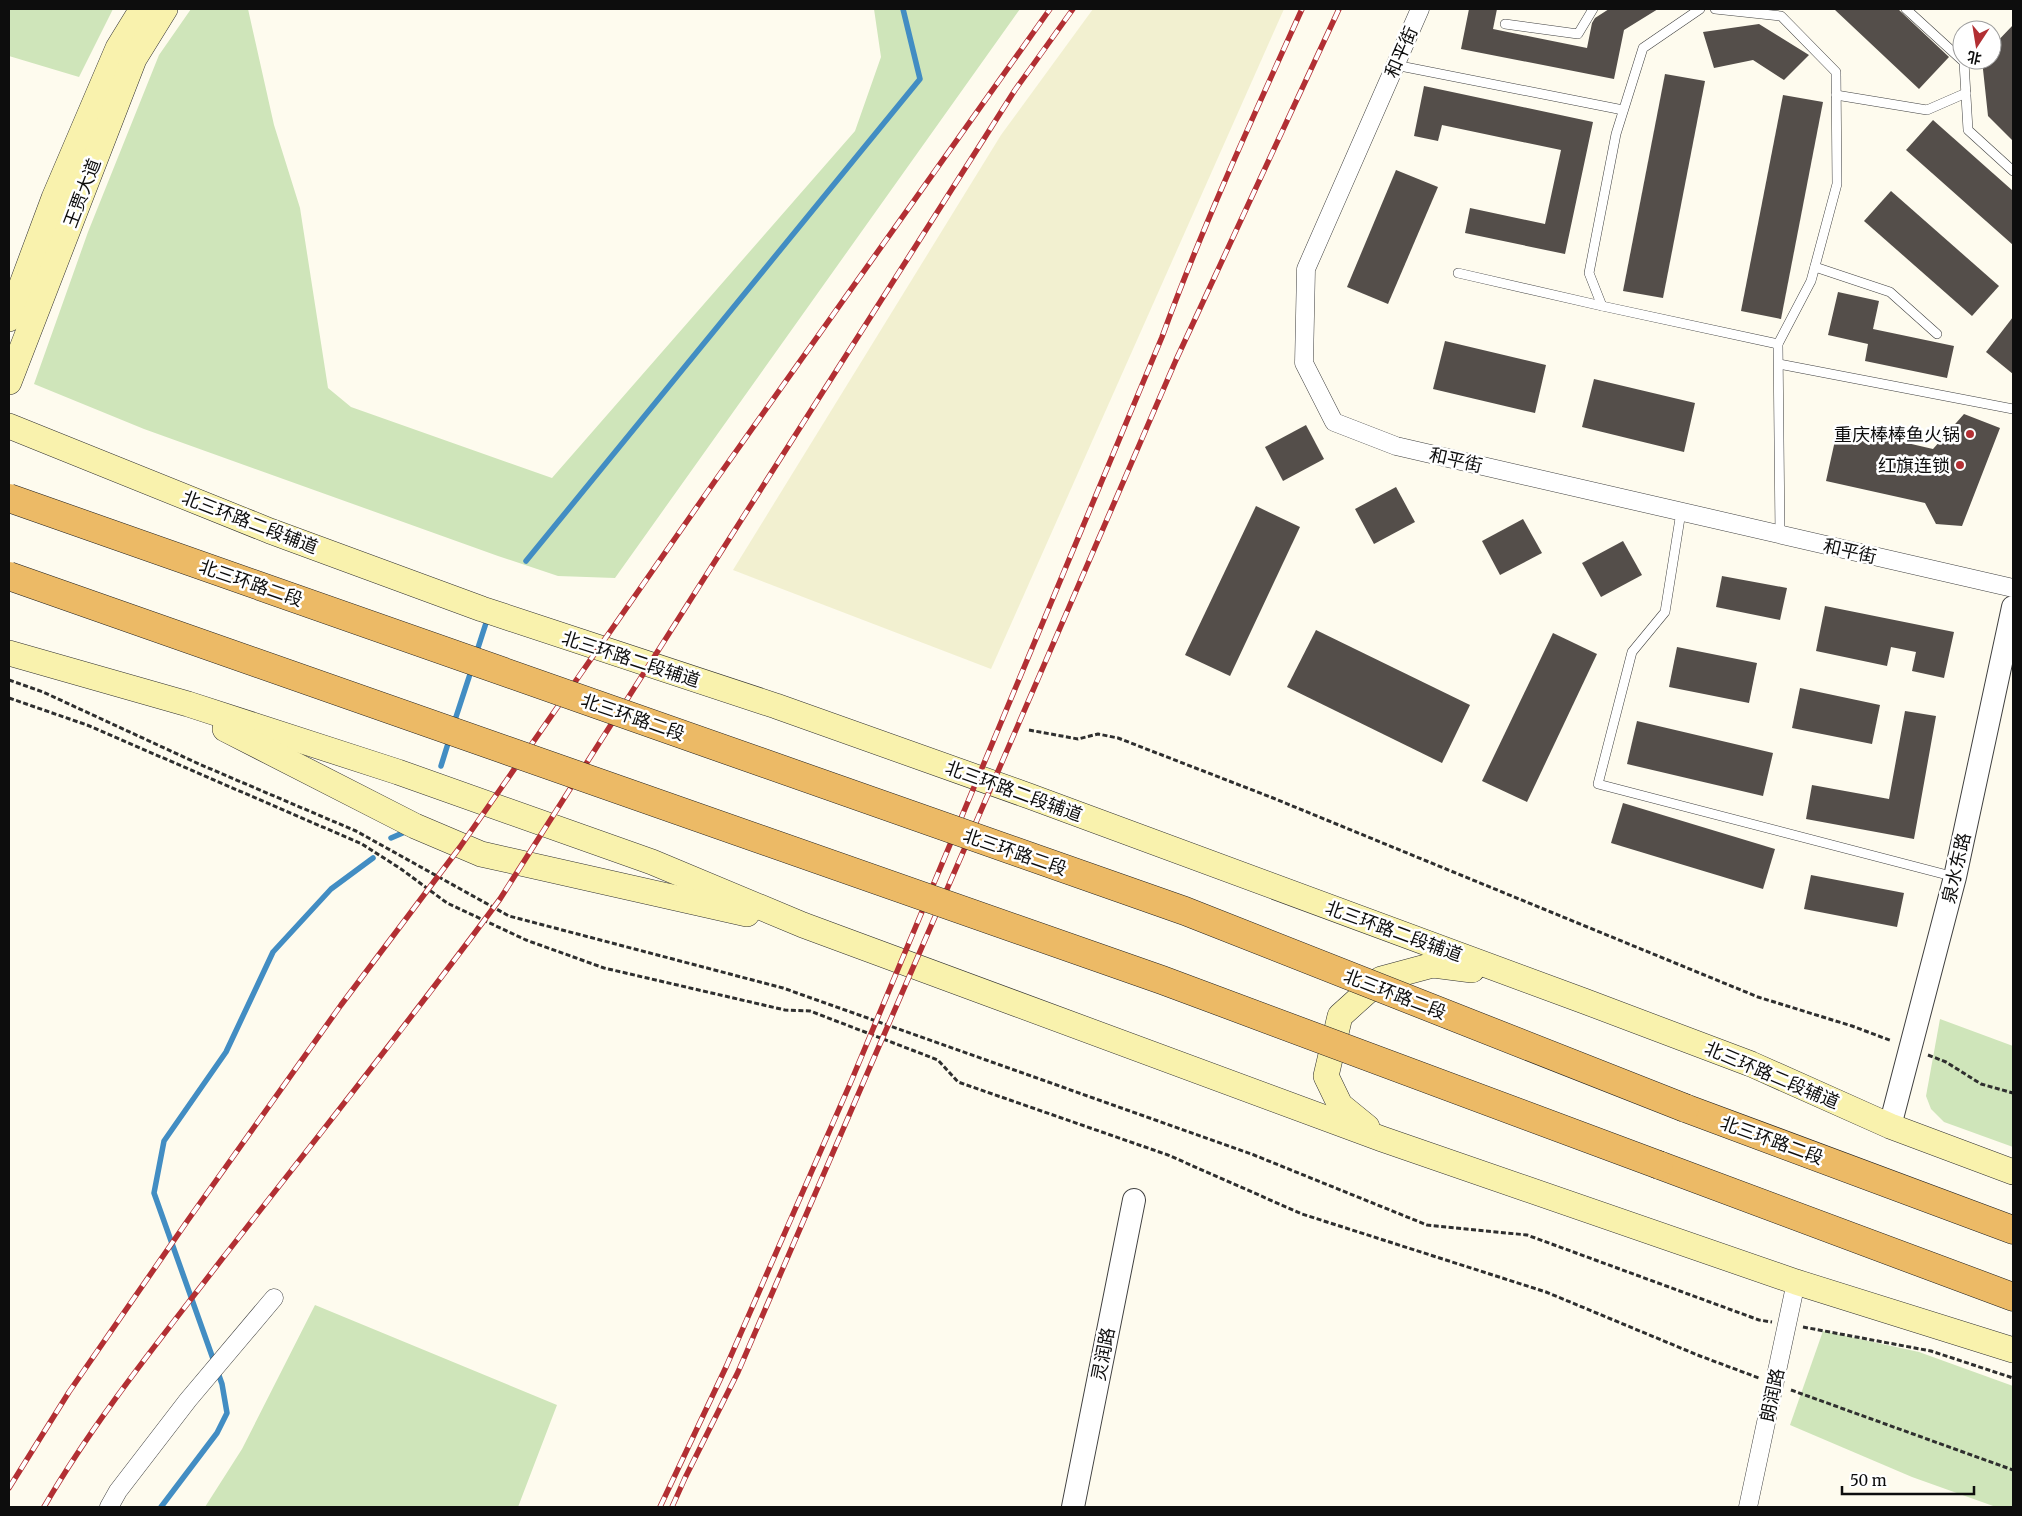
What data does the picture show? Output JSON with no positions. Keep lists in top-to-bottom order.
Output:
{
  "streets": {
    "highway": ["北三环路二段"],
    "main road": ["王贾大道", "北三环路二段辅道"],
    "street": [
      "和平街",
      "泉水东路",
      "灵润路",
      "朗润路"
    ]
  },
  "crossings": [
    ["北三环路二段辅道", "泉水东路"]
  ],
  "places": ["重庆棒棒鱼火锅", "红旗连锁"],
  "scale_bar": "50 m",
  "north": "bottom"
}
